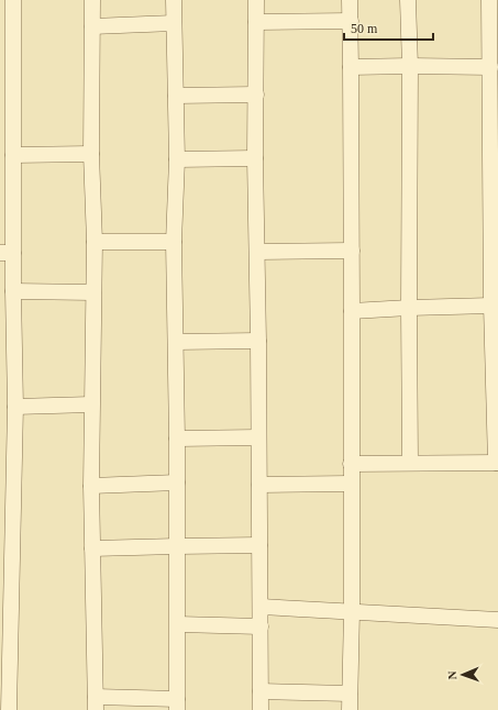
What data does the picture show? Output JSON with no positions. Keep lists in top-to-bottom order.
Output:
{
  "scale_bar": "50 m",
  "north": "left"
}
